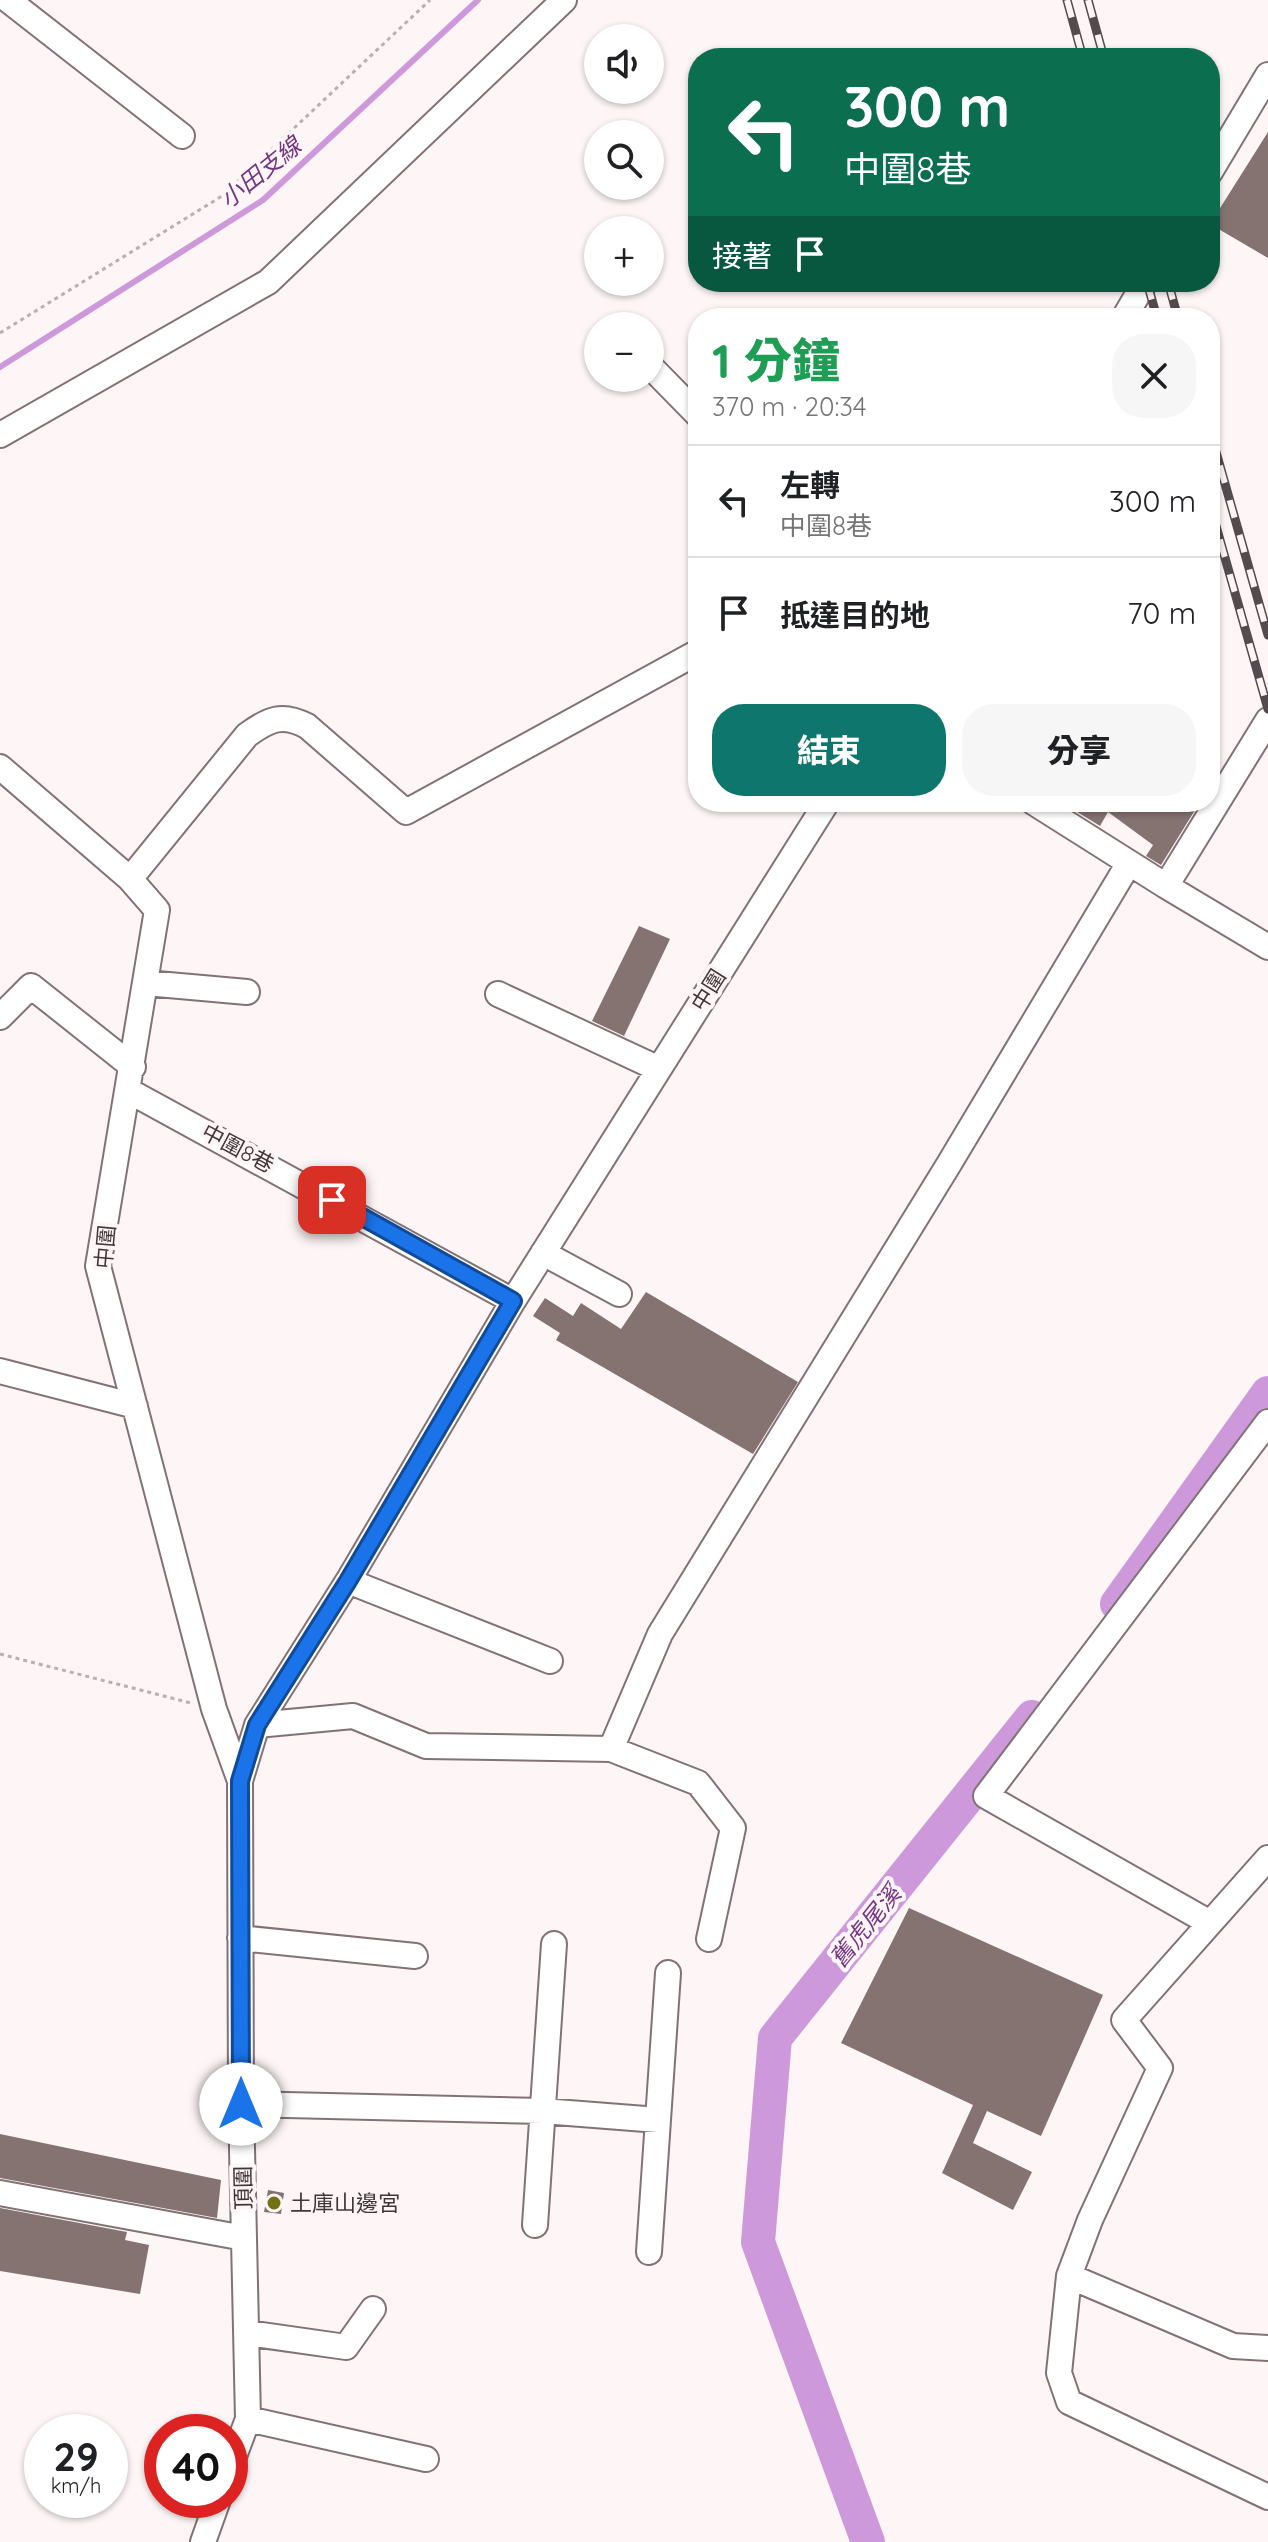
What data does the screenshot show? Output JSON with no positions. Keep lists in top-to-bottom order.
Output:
{
  "streets": {
    "street": ["中圍", "中圍8巷", "頂圍"]
  },
  "crossings": [
    ["中圍", "中圍8巷"],
    ["中圍", "頂圍"],
    ["中圍8巷", "頂圍"]
  ],
  "water": ["小田支線", "舊虎尾溪"],
  "places": ["土庫山邊宮"],
  "page": {
    "map_buttons": ["+", "−"],
    "turn": ["300 m", "中圍8巷"],
    "then": "接著",
    "heading": ["1 分鐘", "370 m · 20:34"],
    "list": [
      {
        "name": "左轉",
        "note": "中圍8巷",
        "value": "300 m"
      },
      {
        "name": "抵達目的地",
        "value": "70 m"
      }
    ],
    "buttons": ["結束", "分享"],
    "speed": "29 km/h",
    "limit": "40"
  }
}
